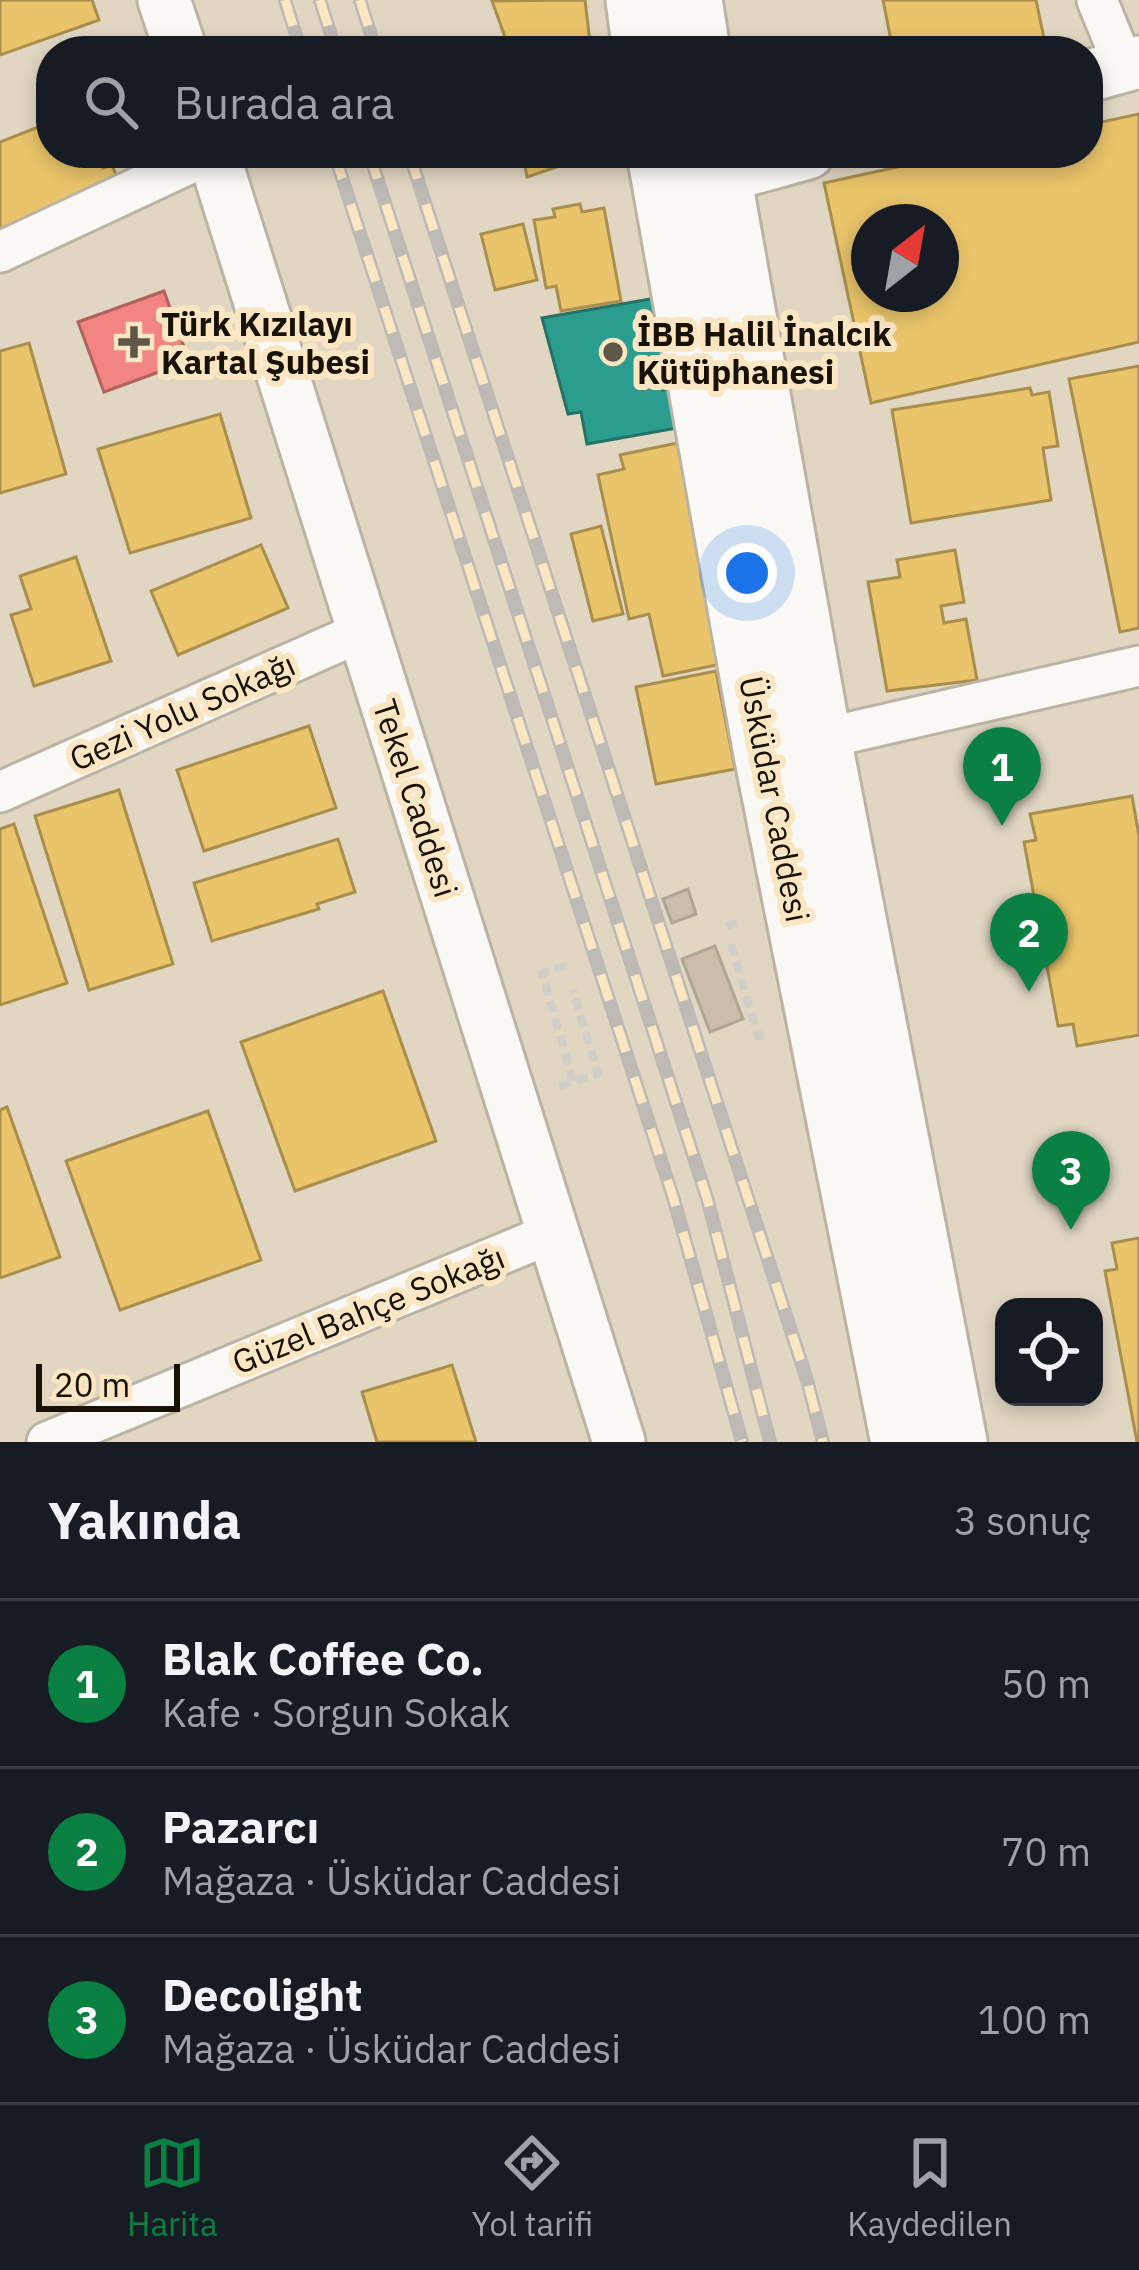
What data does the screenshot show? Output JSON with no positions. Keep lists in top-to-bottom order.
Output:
{
  "streets": {
    "main road": ["Üsküdar Caddesi"],
    "street": ["Gezi Yolu Sokağı", "Tekel Caddesi", "Güzel Bahçe Sokağı"]
  },
  "crossings": [
    ["Gezi Yolu Sokağı", "Tekel Caddesi"],
    ["Tekel Caddesi", "Güzel Bahçe Sokağı"]
  ],
  "places": {
    "health": ["Türk Kızılayı Kartal Şubesi"],
    "other": ["İBB Halil İnalcık Kütüphanesi"]
  },
  "scale_bar": "20 m",
  "north": "top right",
  "page": {
    "search": "Burada ara",
    "pins": ["1", "2", "3"],
    "scale": "20 m",
    "heading": ["Yakında", "3 sonuç"],
    "list": [
      {
        "mark": "1",
        "name": "Blak Coffee Co.",
        "note": "Kafe · Sorgun Sokak",
        "value": "50 m"
      },
      {
        "mark": "2",
        "name": "Pazarcı",
        "note": "Mağaza · Üsküdar Caddesi",
        "value": "70 m"
      },
      {
        "mark": "3",
        "name": "Decolight",
        "note": "Mağaza · Üsküdar Caddesi",
        "value": "100 m"
      }
    ],
    "nav": ["Harita", "Yol tarifi", "Kaydedilen"]
  }
}
